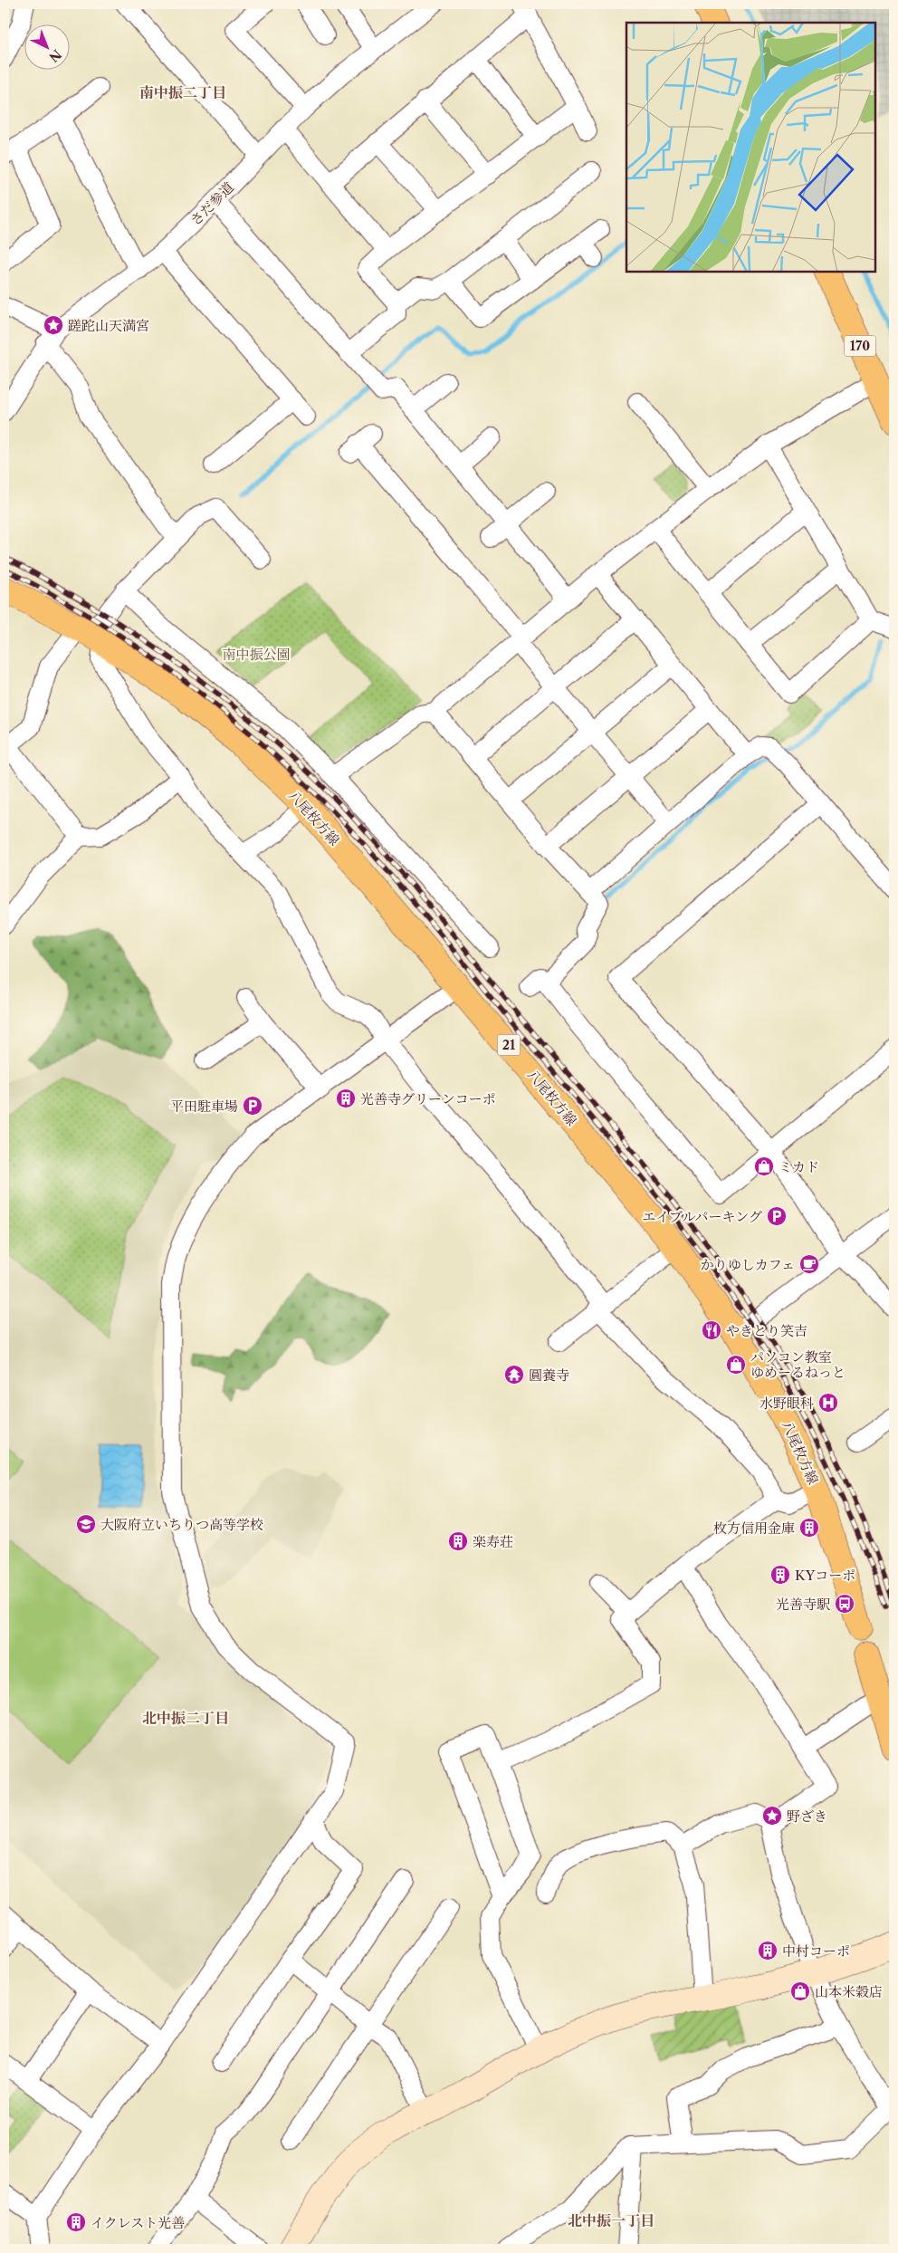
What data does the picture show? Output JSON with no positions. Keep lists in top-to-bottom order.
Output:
{
  "streets": {
    "main road": ["170", "八尾枚方線", "21"],
    "street": ["さだ参道"]
  },
  "districts": ["南中振二丁目", "北中振二丁目", "北中振一丁目"],
  "parks": ["南中振公園"],
  "places": {
    "place": ["蹉跎山天満宮", "野ざき"],
    "building": [
      "光善寺グリーンコーポ",
      "枚方信用金庫",
      "楽寿荘",
      "KYコーポ",
      "中村コーポ",
      "イクレスト光善"
    ],
    "parking": ["平田駐車場", "エイブルパーキング"],
    "shop": ["ミカド", "パソコン教室 ゆめーるねっと", "山本米穀店"],
    "cafe": ["かりゆしカフェ"],
    "restaurant": ["やきとり笑吉"],
    "temple": ["圓養寺"],
    "hospital": ["水野眼科"],
    "school or university": ["大阪府立いちりつ高等学校"],
    "bus stop": ["光善寺駅"]
  },
  "north": "bottom right"
}
